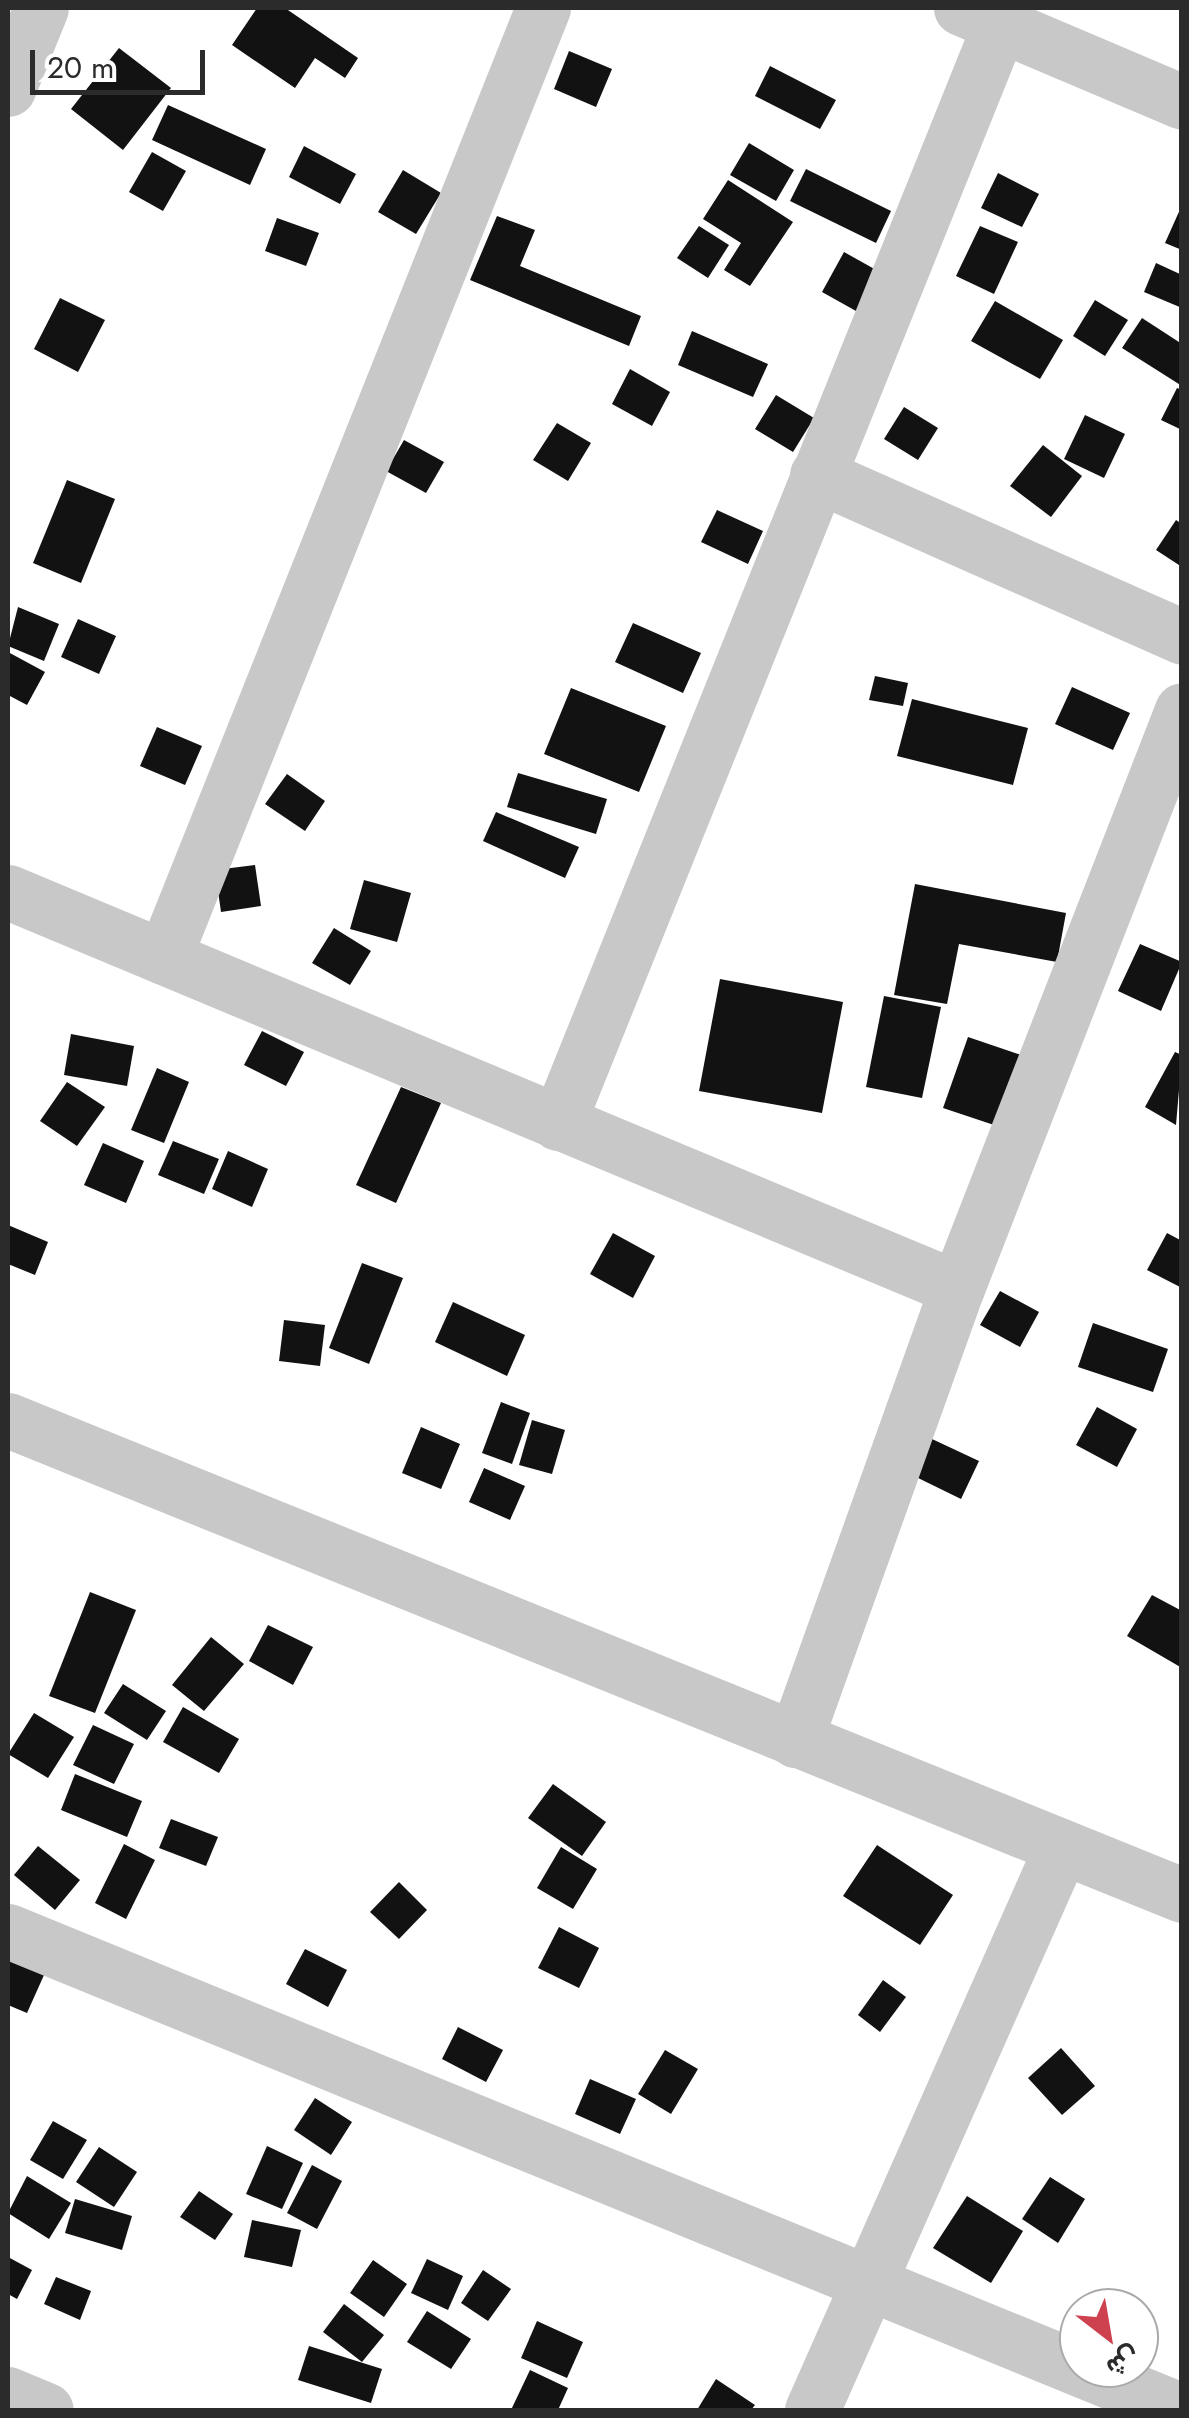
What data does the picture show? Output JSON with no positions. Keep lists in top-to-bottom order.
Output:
{
  "scale_bar": "20 m",
  "north": "bottom right"
}
